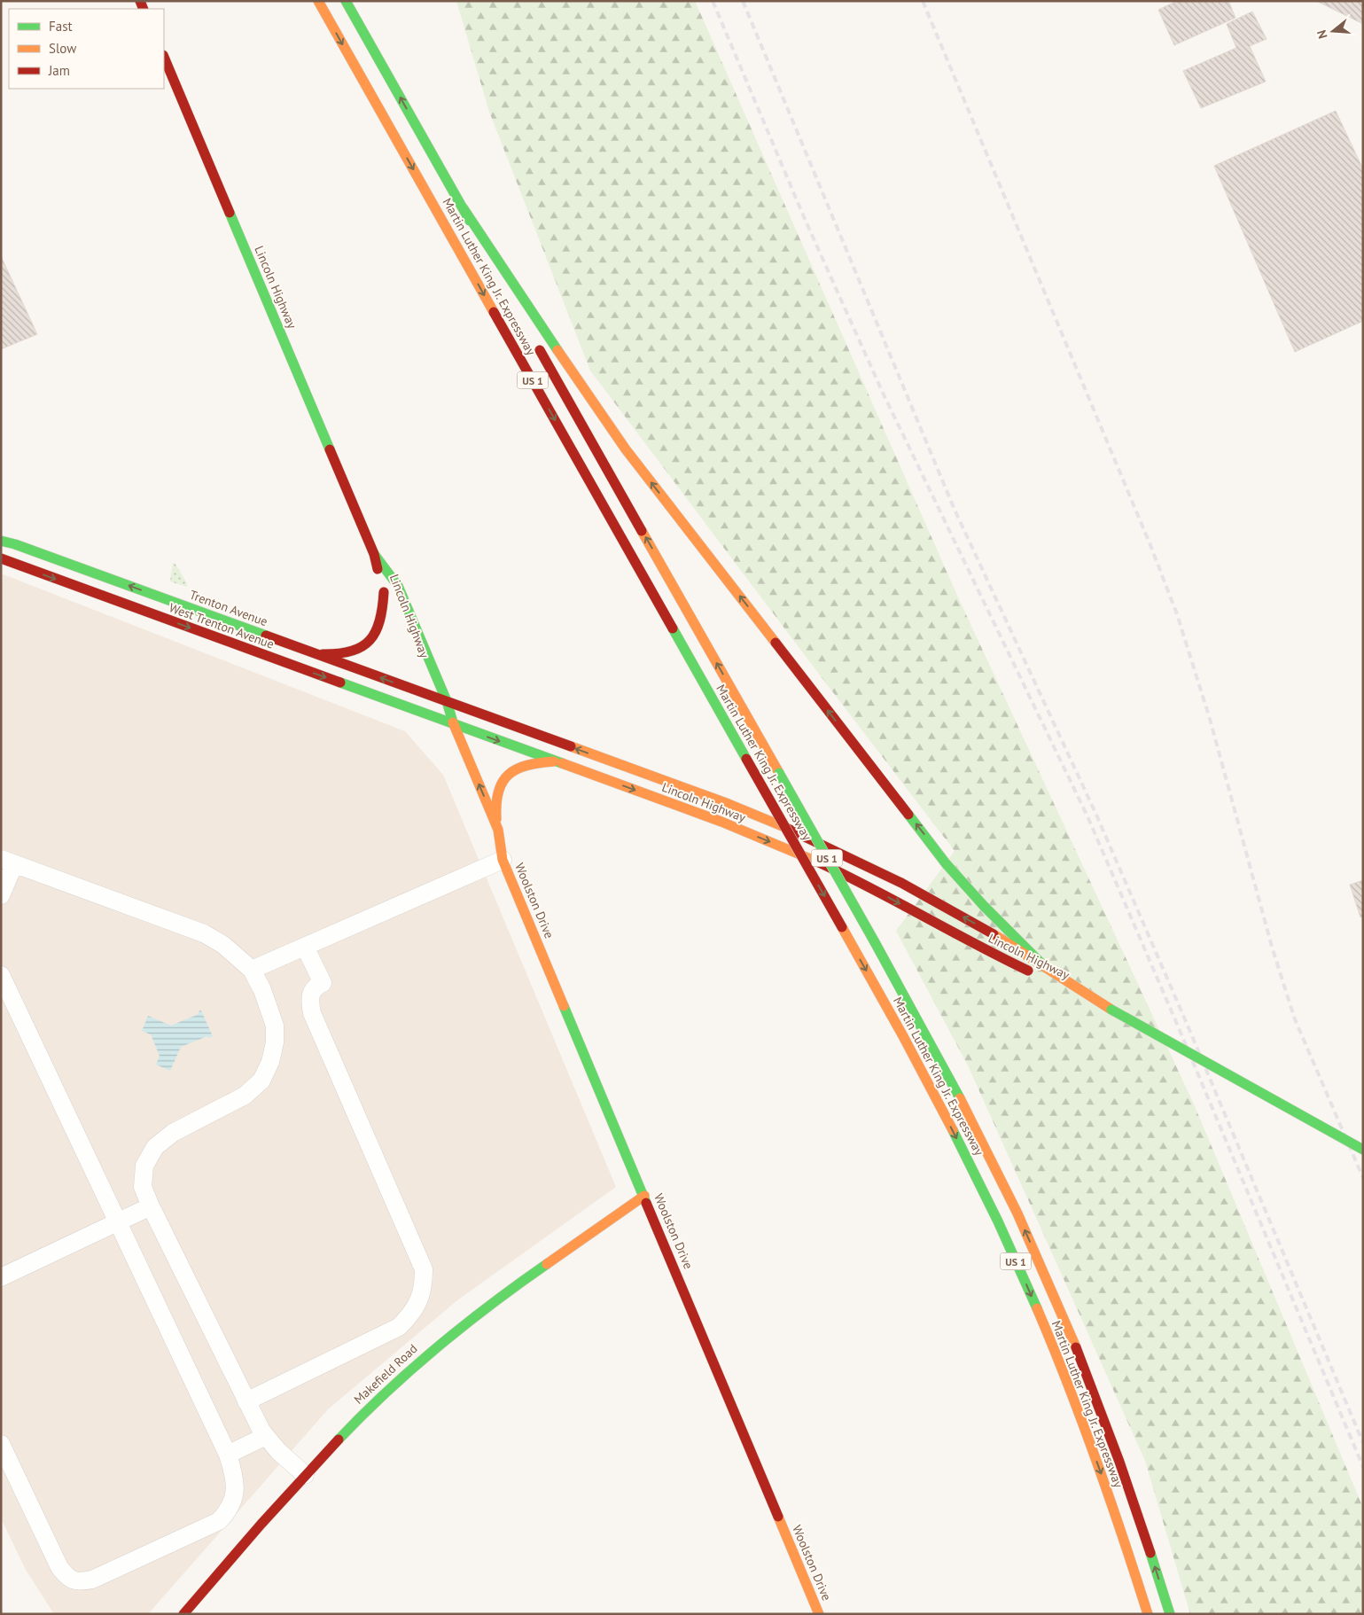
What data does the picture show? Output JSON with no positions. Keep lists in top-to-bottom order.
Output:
{
  "streets": {
    "main road": [
      "Martin Luther King Jr. Expressway",
      "Lincoln Highway",
      "US 1",
      "Trenton Avenue",
      "West Trenton Avenue",
      "Woolston Drive",
      "Makefield Road"
    ]
  },
  "crossings": [
    ["Lincoln Highway", "Trenton Avenue"],
    ["Lincoln Highway", "West Trenton Avenue"],
    ["Lincoln Highway", "Woolston Drive"],
    ["Trenton Avenue", "Woolston Drive"],
    ["Woolston Drive", "Makefield Road"]
  ],
  "one_way": ["Trenton Avenue", "West Trenton Avenue"],
  "legend": ["Fast", "Slow", "Jam"],
  "north": "left"
}
